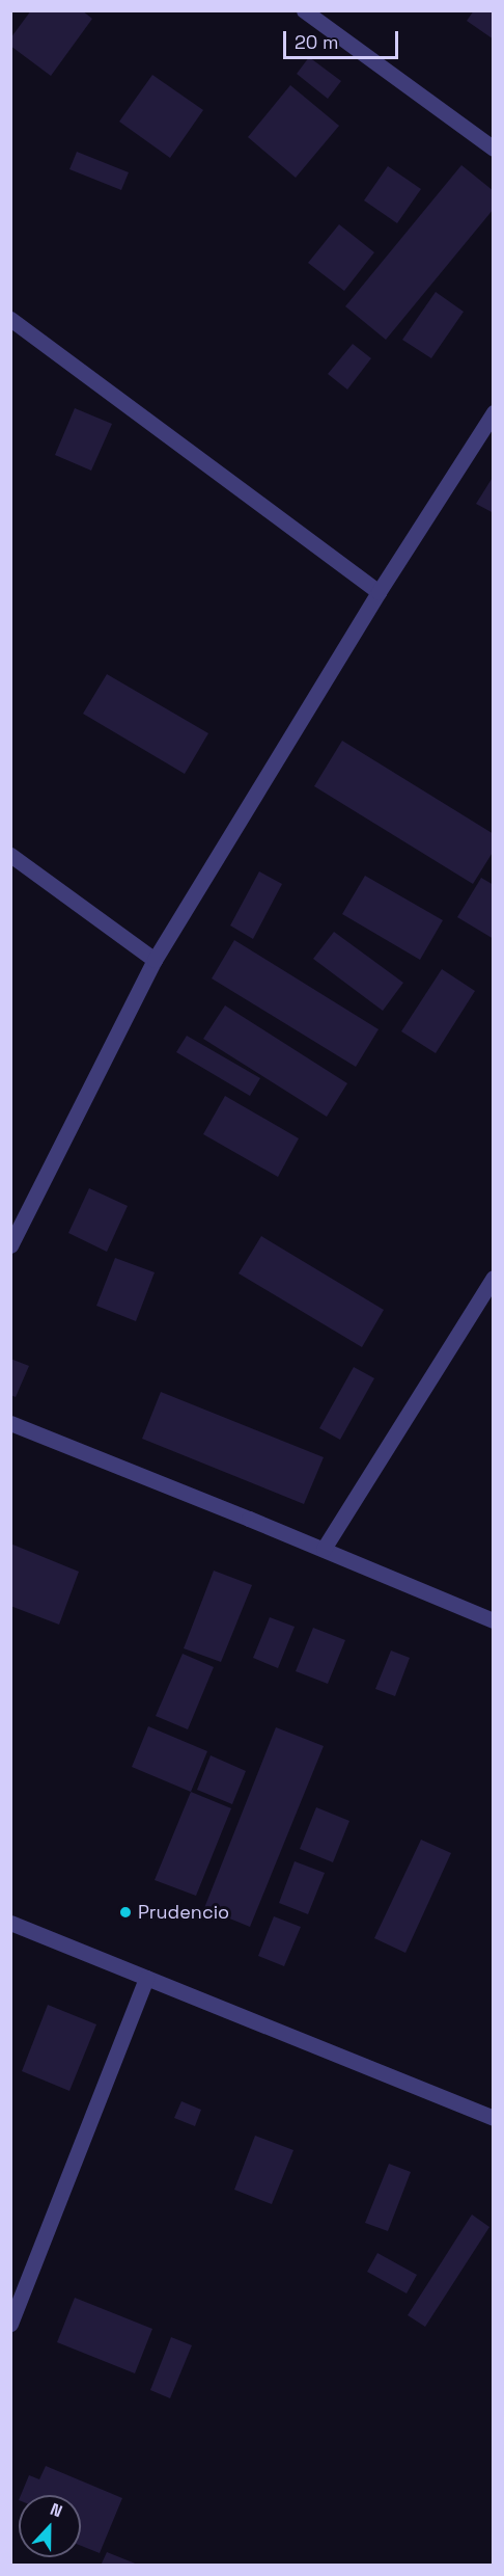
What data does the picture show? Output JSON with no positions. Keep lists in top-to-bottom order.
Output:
{
  "places": ["Prudencio"],
  "scale_bar": "20 m",
  "north": "top"
}
